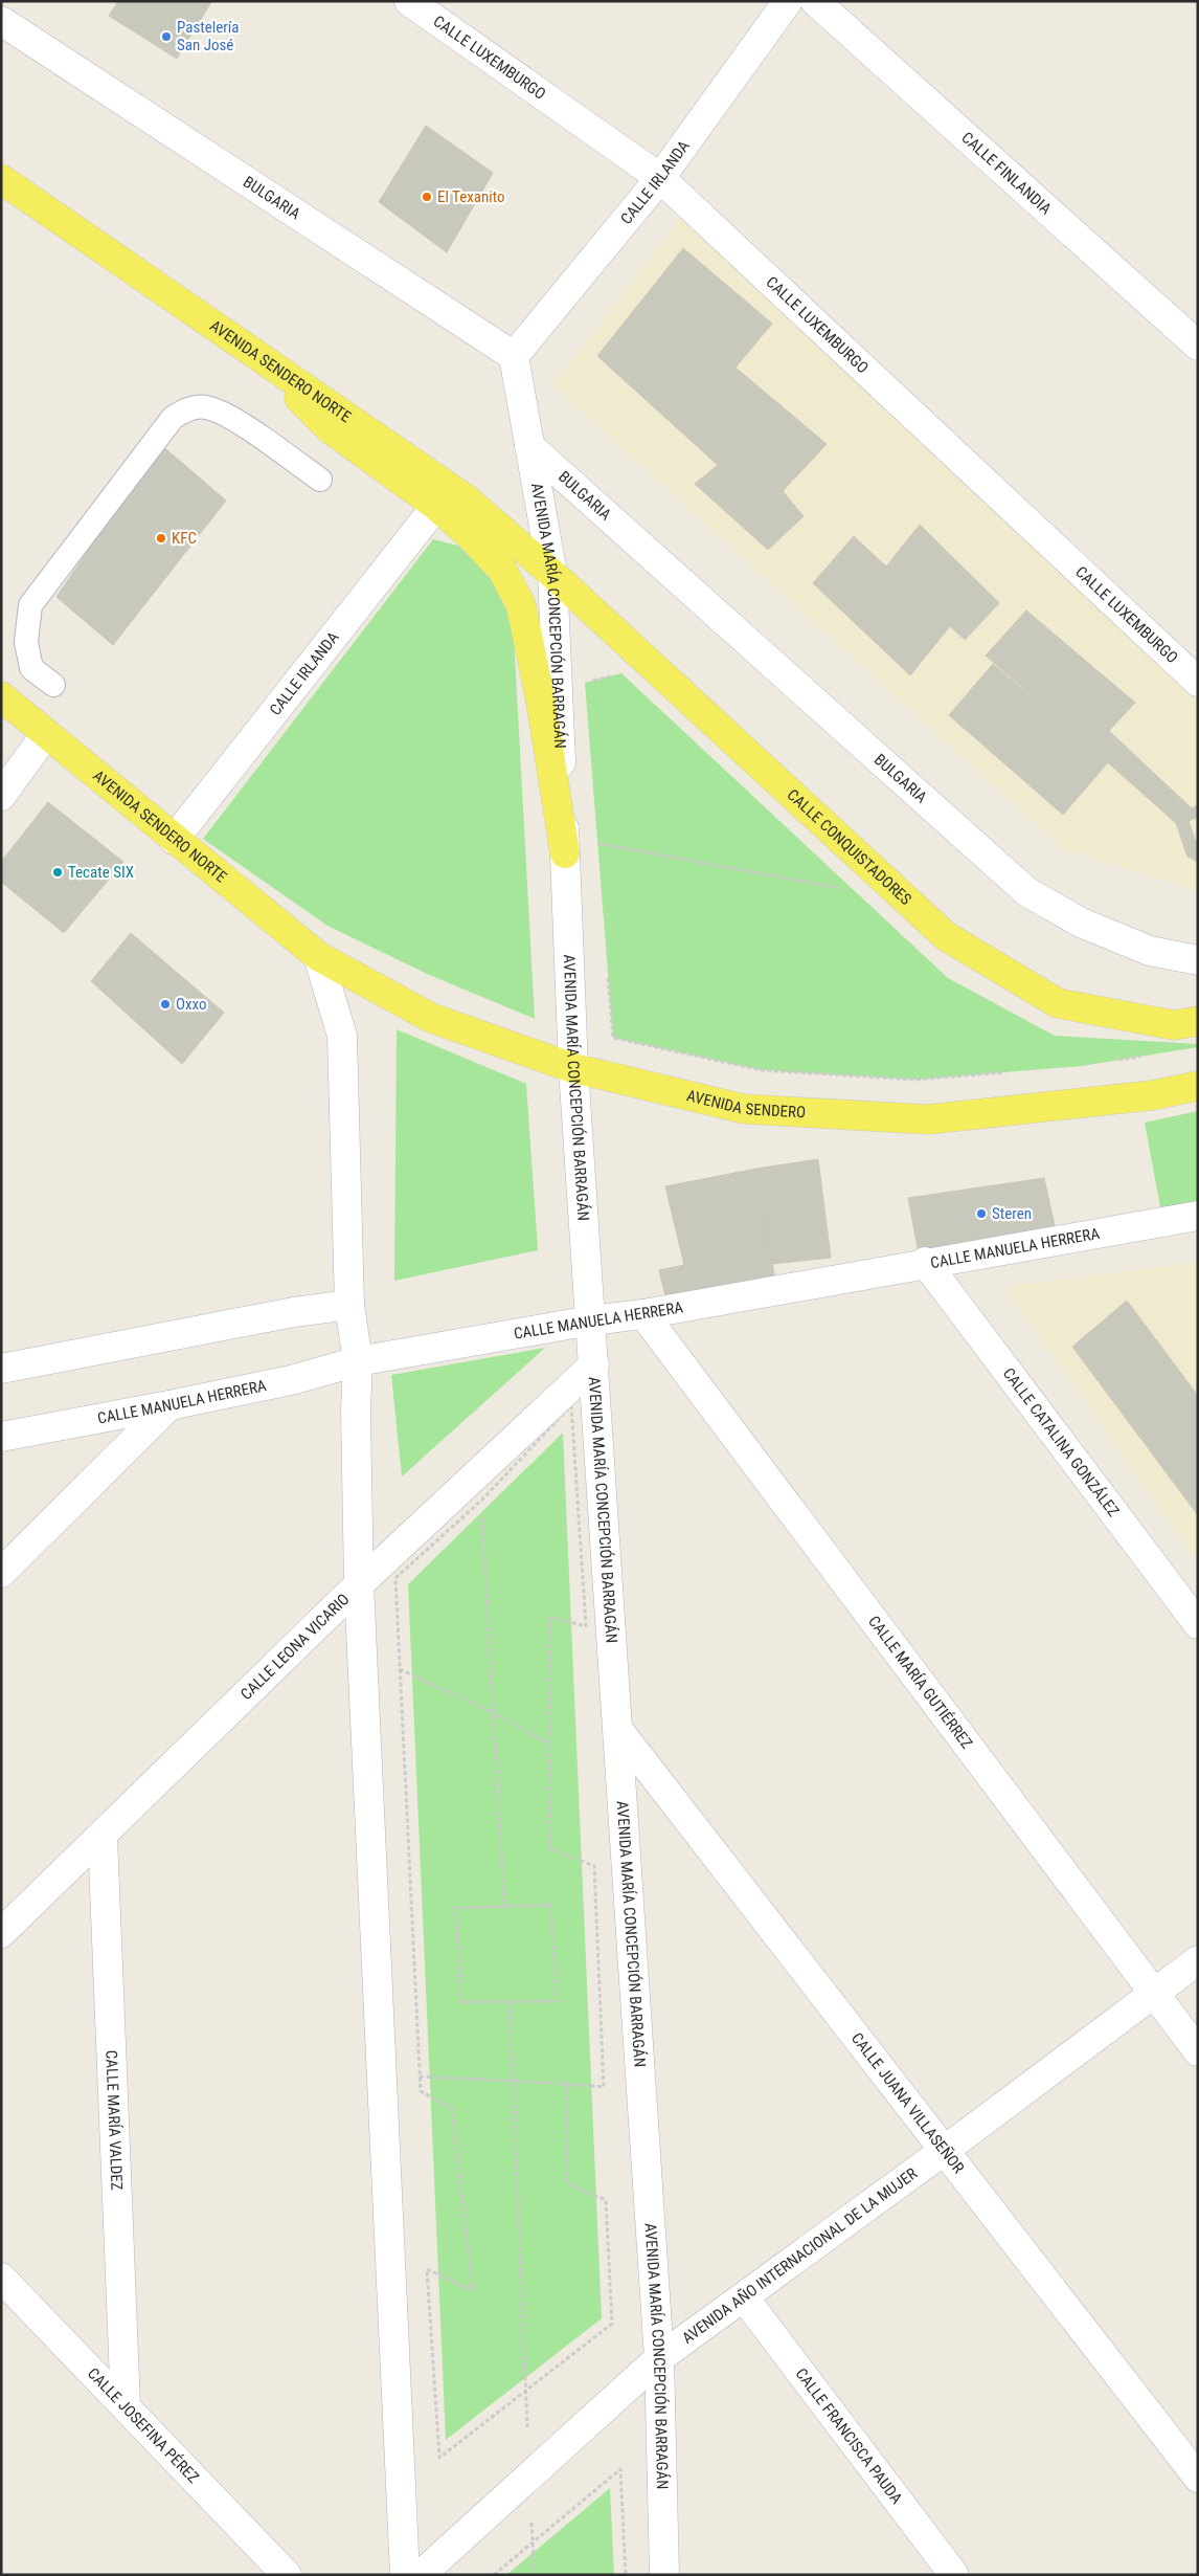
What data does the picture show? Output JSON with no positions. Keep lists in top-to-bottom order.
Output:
{
  "streets": {
    "main road": ["AVENIDA SENDERO NORTE", "CALLE CONQUISTADORES", "AVENIDA SENDERO"],
    "street": [
      "CALLE LUXEMBURGO",
      "CALLE FINLANDIA",
      "CALLE IRLANDA",
      "BULGARIA",
      "AVENIDA MARÍA CONCEPCIÓN BARRAGÁN",
      "CALLE MANUELA HERRERA",
      "CALLE CATALINA GONZÁLEZ",
      "CALLE LEONA VICARIO",
      "CALLE MARÍA GUTIÉRREZ",
      "CALLE JUANA VILLASEÑOR",
      "CALLE MARÍA VALDEZ",
      "AVENIDA AÑO INTERNACIONAL DE LA MUJER",
      "CALLE JOSEFINA PÉREZ",
      "CALLE FRANCISCA PAUDA"
    ]
  },
  "crossings": [
    ["CALLE LUXEMBURGO", "CALLE IRLANDA"],
    ["CALLE IRLANDA", "BULGARIA"],
    ["CALLE IRLANDA", "AVENIDA SENDERO NORTE"],
    ["BULGARIA", "AVENIDA MARÍA CONCEPCIÓN BARRAGÁN"],
    ["AVENIDA SENDERO NORTE", "AVENIDA MARÍA CONCEPCIÓN BARRAGÁN"],
    ["AVENIDA SENDERO NORTE", "CALLE CONQUISTADORES"],
    ["AVENIDA SENDERO NORTE", "AVENIDA SENDERO"],
    ["AVENIDA MARÍA CONCEPCIÓN BARRAGÁN", "CALLE CONQUISTADORES"],
    ["AVENIDA MARÍA CONCEPCIÓN BARRAGÁN", "AVENIDA SENDERO"],
    ["AVENIDA MARÍA CONCEPCIÓN BARRAGÁN", "CALLE MANUELA HERRERA"],
    ["AVENIDA MARÍA CONCEPCIÓN BARRAGÁN", "CALLE LEONA VICARIO"],
    ["AVENIDA MARÍA CONCEPCIÓN BARRAGÁN", "CALLE JUANA VILLASEÑOR"],
    ["AVENIDA MARÍA CONCEPCIÓN BARRAGÁN", "AVENIDA AÑO INTERNACIONAL DE LA MUJER"],
    ["CALLE MANUELA HERRERA", "CALLE CATALINA GONZÁLEZ"],
    ["CALLE MANUELA HERRERA", "CALLE MARÍA GUTIÉRREZ"],
    ["CALLE LEONA VICARIO", "CALLE MARÍA VALDEZ"],
    ["CALLE MARÍA GUTIÉRREZ", "AVENIDA AÑO INTERNACIONAL DE LA MUJER"],
    ["CALLE JUANA VILLASEÑOR", "AVENIDA AÑO INTERNACIONAL DE LA MUJER"],
    ["CALLE MARÍA VALDEZ", "CALLE JOSEFINA PÉREZ"],
    ["AVENIDA AÑO INTERNACIONAL DE LA MUJER", "CALLE FRANCISCA PAUDA"]
  ],
  "places": [
    "Pastelería San José",
    "El Texanito",
    "KFC",
    "Tecate SIX",
    "Oxxo",
    "Steren"
  ]
}
